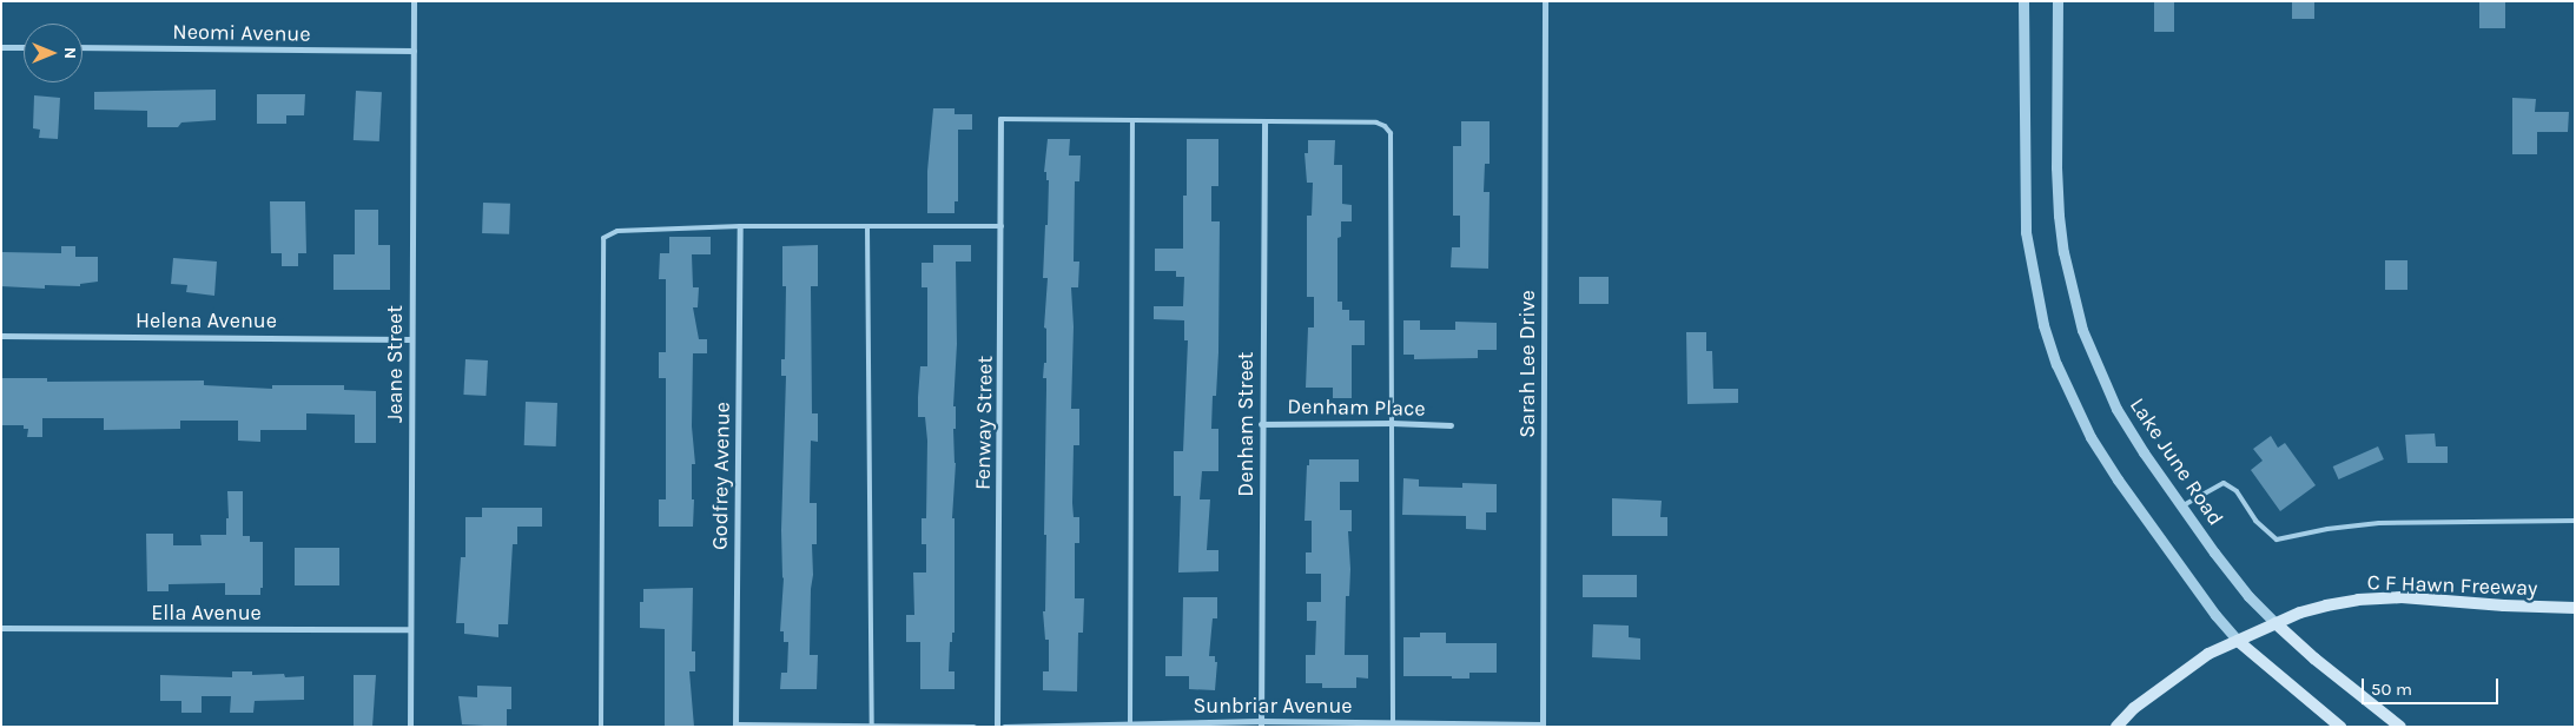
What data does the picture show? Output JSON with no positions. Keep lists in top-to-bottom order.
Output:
{
  "streets": {
    "main road": ["Lake June Road", "C F Hawn Freeway"],
    "street": [
      "Neomi Avenue",
      "Helena Avenue",
      "Jeane Street",
      "Sarah Lee Drive",
      "Denham Place",
      "Fenway Street",
      "Denham Street",
      "Godfrey Avenue",
      "Ella Avenue",
      "Sunbriar Avenue"
    ]
  },
  "crossings": [
    ["Neomi Avenue", "Jeane Street"],
    ["Helena Avenue", "Jeane Street"],
    ["Jeane Street", "Ella Avenue"],
    ["Sarah Lee Drive", "Sunbriar Avenue"],
    ["Denham Place", "Denham Street"],
    ["Denham Street", "Sunbriar Avenue"],
    ["Lake June Road", "C F Hawn Freeway"]
  ],
  "scale_bar": "50 m",
  "north": "right"
}
